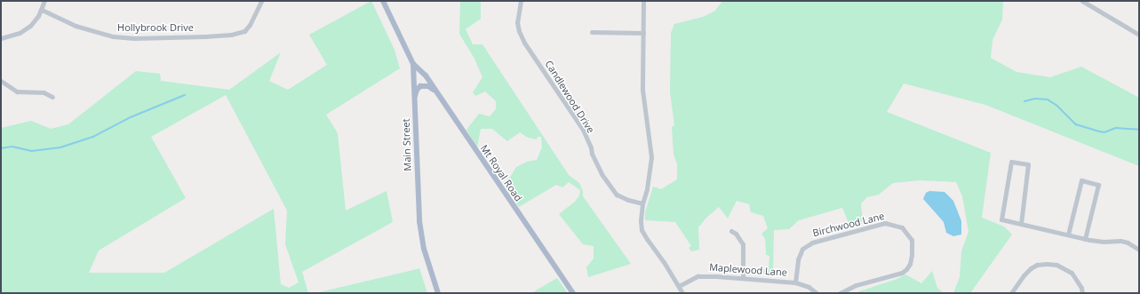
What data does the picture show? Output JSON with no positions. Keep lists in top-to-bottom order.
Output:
{
  "streets": {
    "main road": ["Main Street", "Mt Royal Road"],
    "street": [
      "Hollybrook Drive",
      "Candlewood Drive",
      "Birchwood Lane",
      "Maplewood Lane"
    ]
  },
  "crossings": [
    ["Main Street", "Mt Royal Road"],
    ["Birchwood Lane", "Maplewood Lane"]
  ]
}
